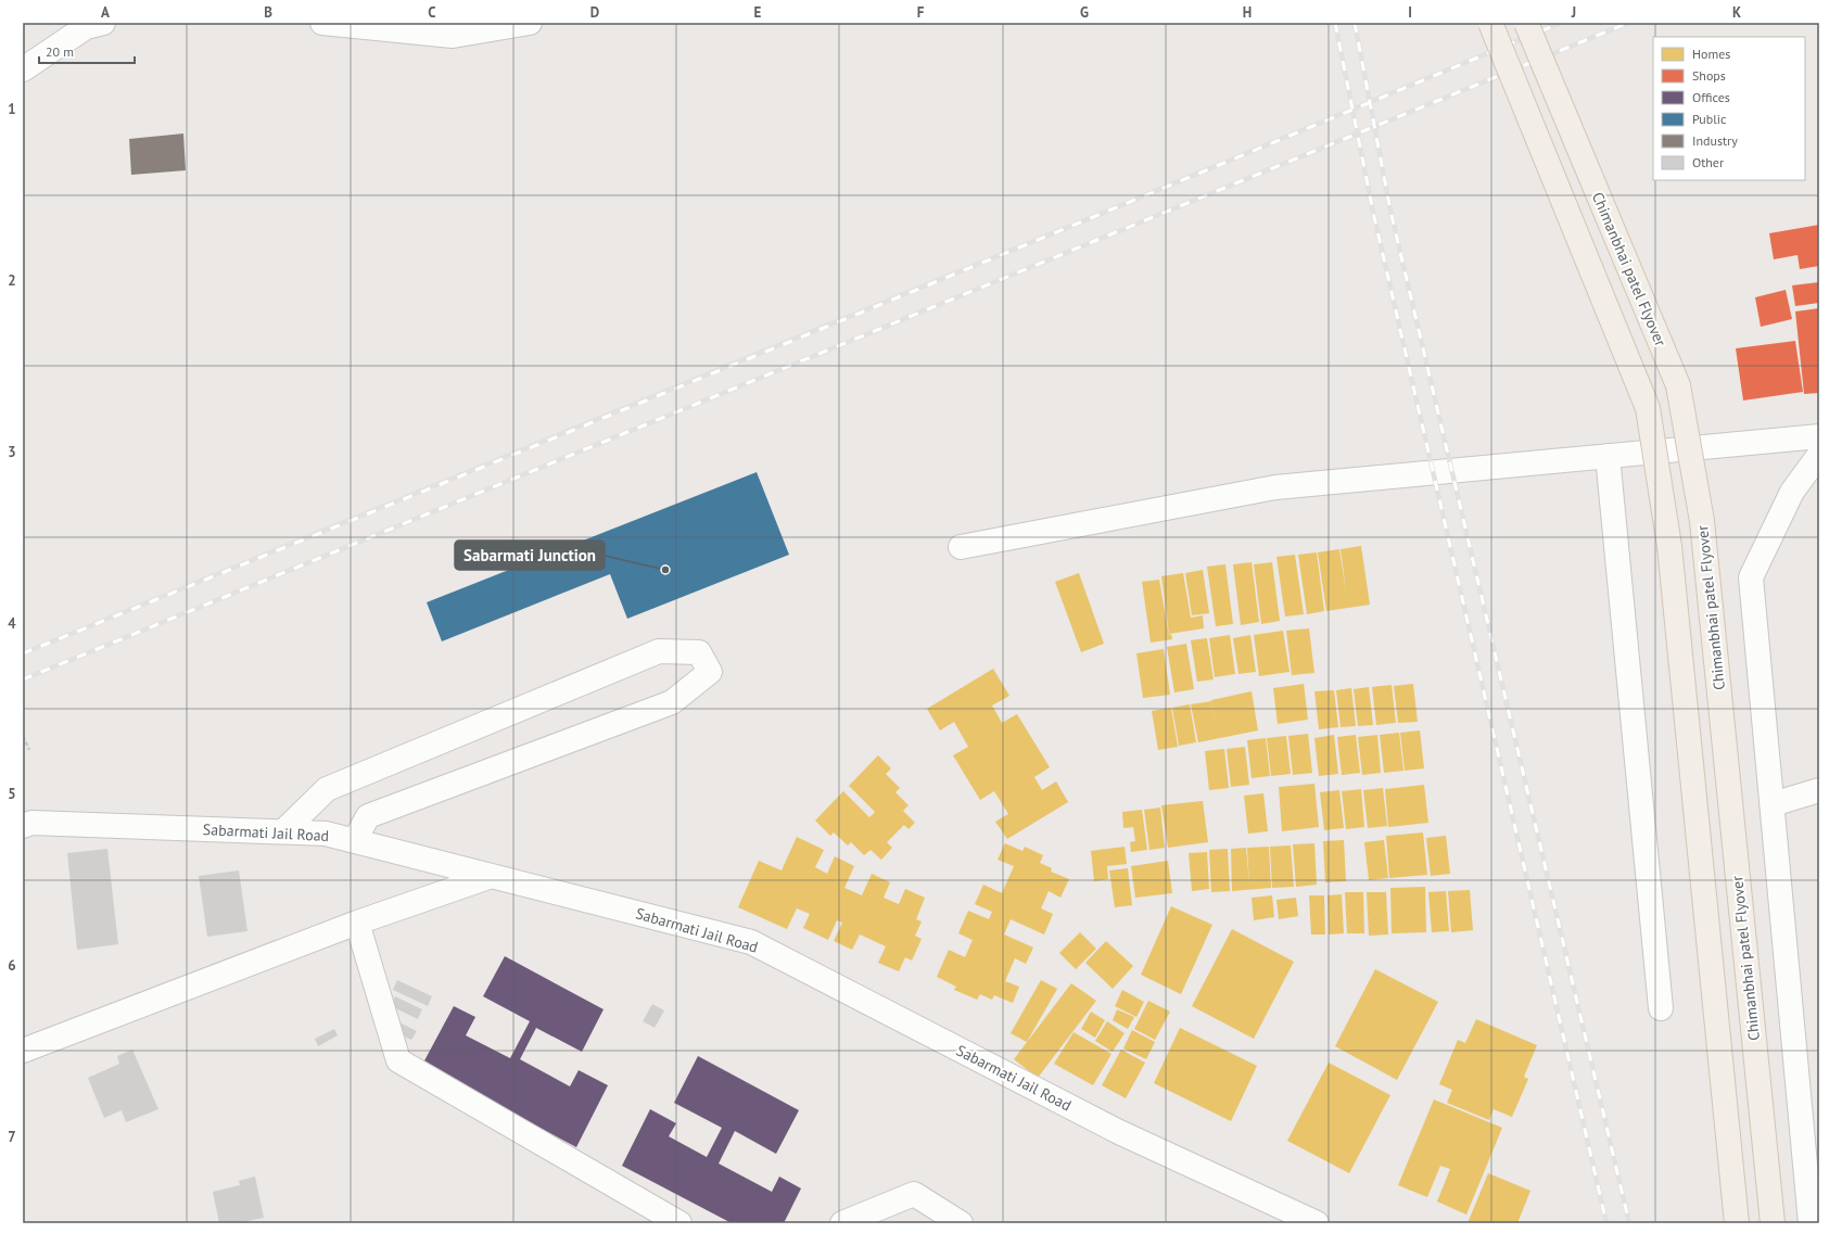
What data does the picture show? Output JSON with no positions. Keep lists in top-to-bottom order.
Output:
{
  "streets": {
    "main road": ["Chimanbhai patel Flyover"],
    "street": ["Sabarmati Jail Road"]
  },
  "places": ["Sabarmati Junction"],
  "legend": [
    "Homes",
    "Shops",
    "Offices",
    "Public",
    "Industry",
    "Other"
  ],
  "scale_bar": "20 m",
  "grid": {
    "columns": [
      "A",
      "B",
      "C",
      "D",
      "E",
      "F",
      "G",
      "H",
      "I",
      "J",
      "K"
    ],
    "rows": [
      "1",
      "2",
      "3",
      "4",
      "5",
      "6",
      "7"
    ]
  }
}
